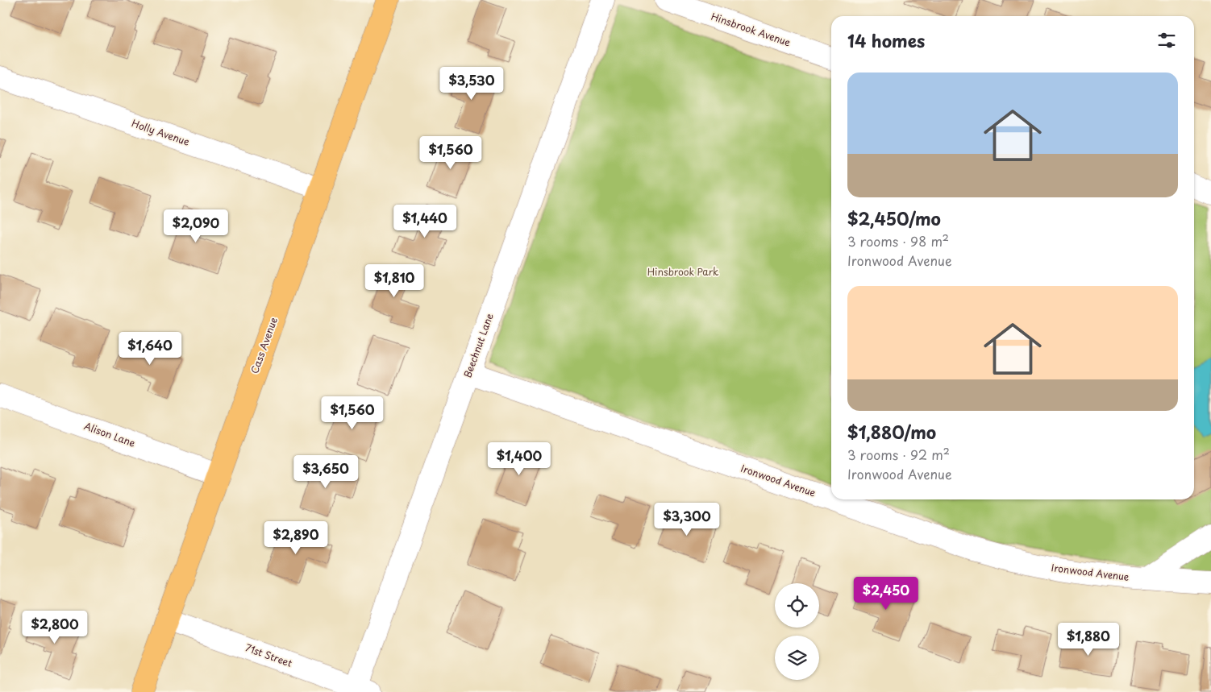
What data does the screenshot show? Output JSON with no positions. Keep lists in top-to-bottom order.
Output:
{
  "streets": {
    "main road": ["Cass Avenue"],
    "street": [
      "Hinsbrook Avenue",
      "Holly Avenue",
      "Beechnut Lane",
      "Alison Lane",
      "Ironwood Avenue",
      "71st Street"
    ]
  },
  "crossings": [
    ["Holly Avenue", "Cass Avenue"],
    ["Cass Avenue", "Alison Lane"],
    ["Cass Avenue", "71st Street"],
    ["Beechnut Lane", "Ironwood Avenue"],
    ["Beechnut Lane", "71st Street"]
  ],
  "parks": ["Hinsbrook Park"],
  "page": {
    "heading": "14 homes",
    "list": [
      {
        "name": "$2,450/mo",
        "note": "3 rooms · 98 m² · Ironwood Avenue"
      },
      {
        "name": "$1,880/mo",
        "note": "3 rooms · 92 m² · Ironwood Avenue"
      }
    ],
    "price": [
      "$3,530",
      "$1,560",
      "$1,440",
      "$2,090",
      "$1,810",
      "$1,640",
      "$1,560",
      "$1,400",
      "$3,650",
      "$3,300",
      "$2,890",
      "$2,450",
      "$2,800",
      "$1,880"
    ]
  }
}
